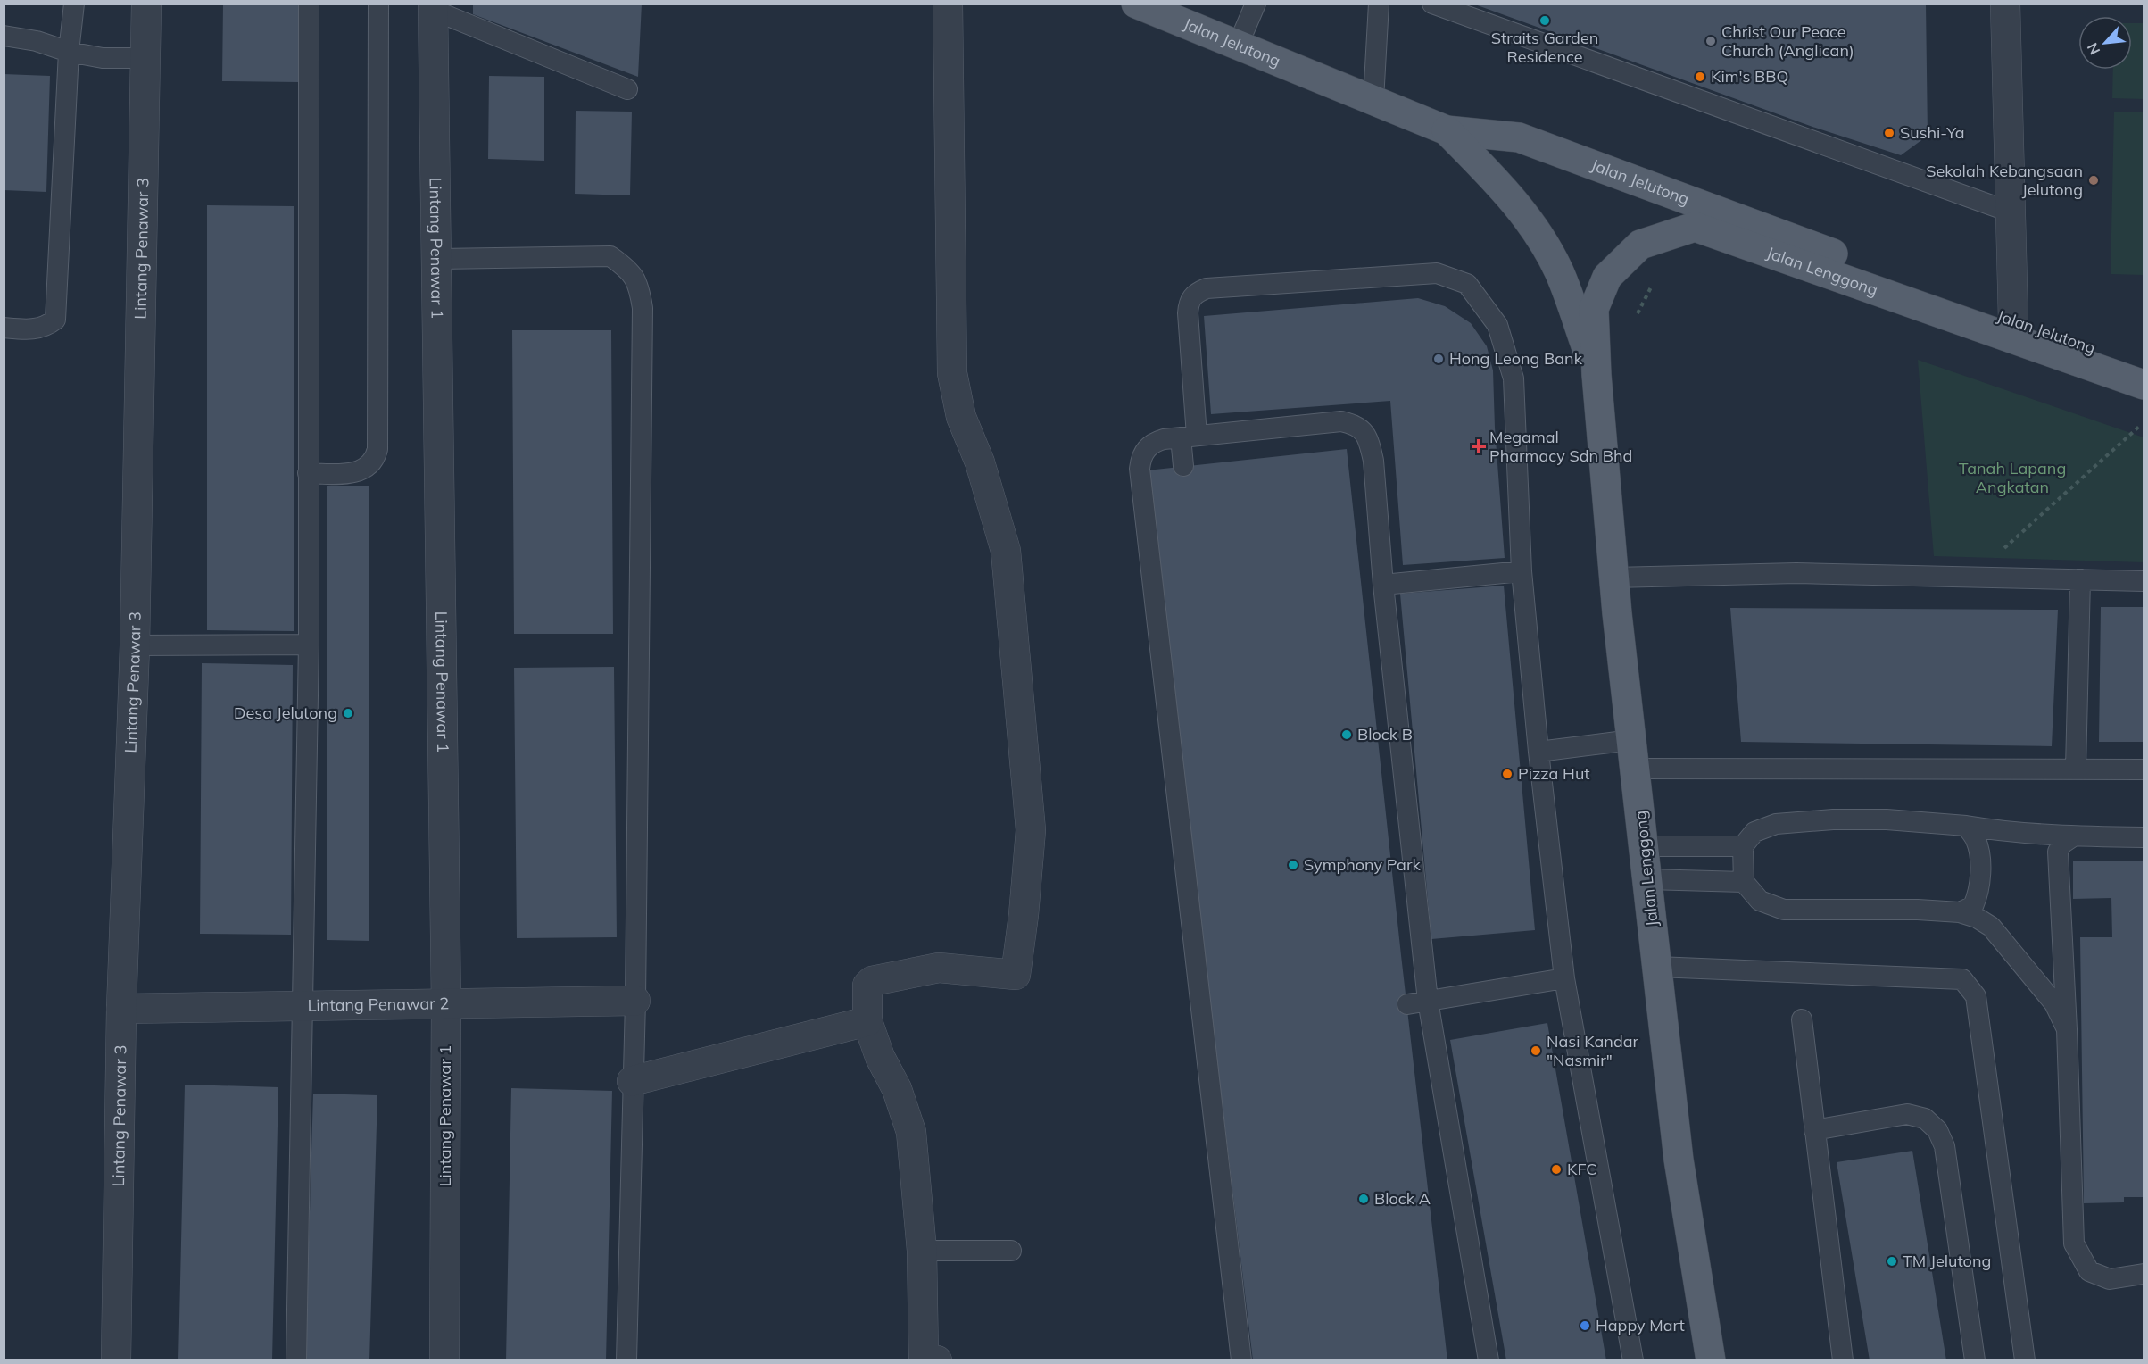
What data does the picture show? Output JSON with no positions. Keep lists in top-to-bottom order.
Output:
{
  "streets": {
    "main road": ["Jalan Jelutong", "Jalan Lenggong"],
    "street": ["Lintang Penawar 3", "Lintang Penawar 1", "Lintang Penawar 2"]
  },
  "crossings": [
    ["Jalan Jelutong", "Jalan Lenggong"],
    ["Lintang Penawar 3", "Lintang Penawar 2"],
    ["Lintang Penawar 1", "Lintang Penawar 2"]
  ],
  "parks": ["Tanah Lapang Angkatan"],
  "places": {
    "other": [
      "Straits Garden Residence",
      "Christ Our Peace Church (Anglican)",
      "Kim's BBQ",
      "Sushi-Ya",
      "Sekolah Kebangsaan Jelutong",
      "Hong Leong Bank",
      "Desa Jelutong",
      "Block B",
      "Pizza Hut",
      "Symphony Park",
      "Nasi Kandar \"Nasmir\"",
      "KFC",
      "Block A",
      "TM Jelutong",
      "Happy Mart"
    ],
    "health": ["Megamal Pharmacy Sdn Bhd"]
  },
  "north": "bottom left"
}
